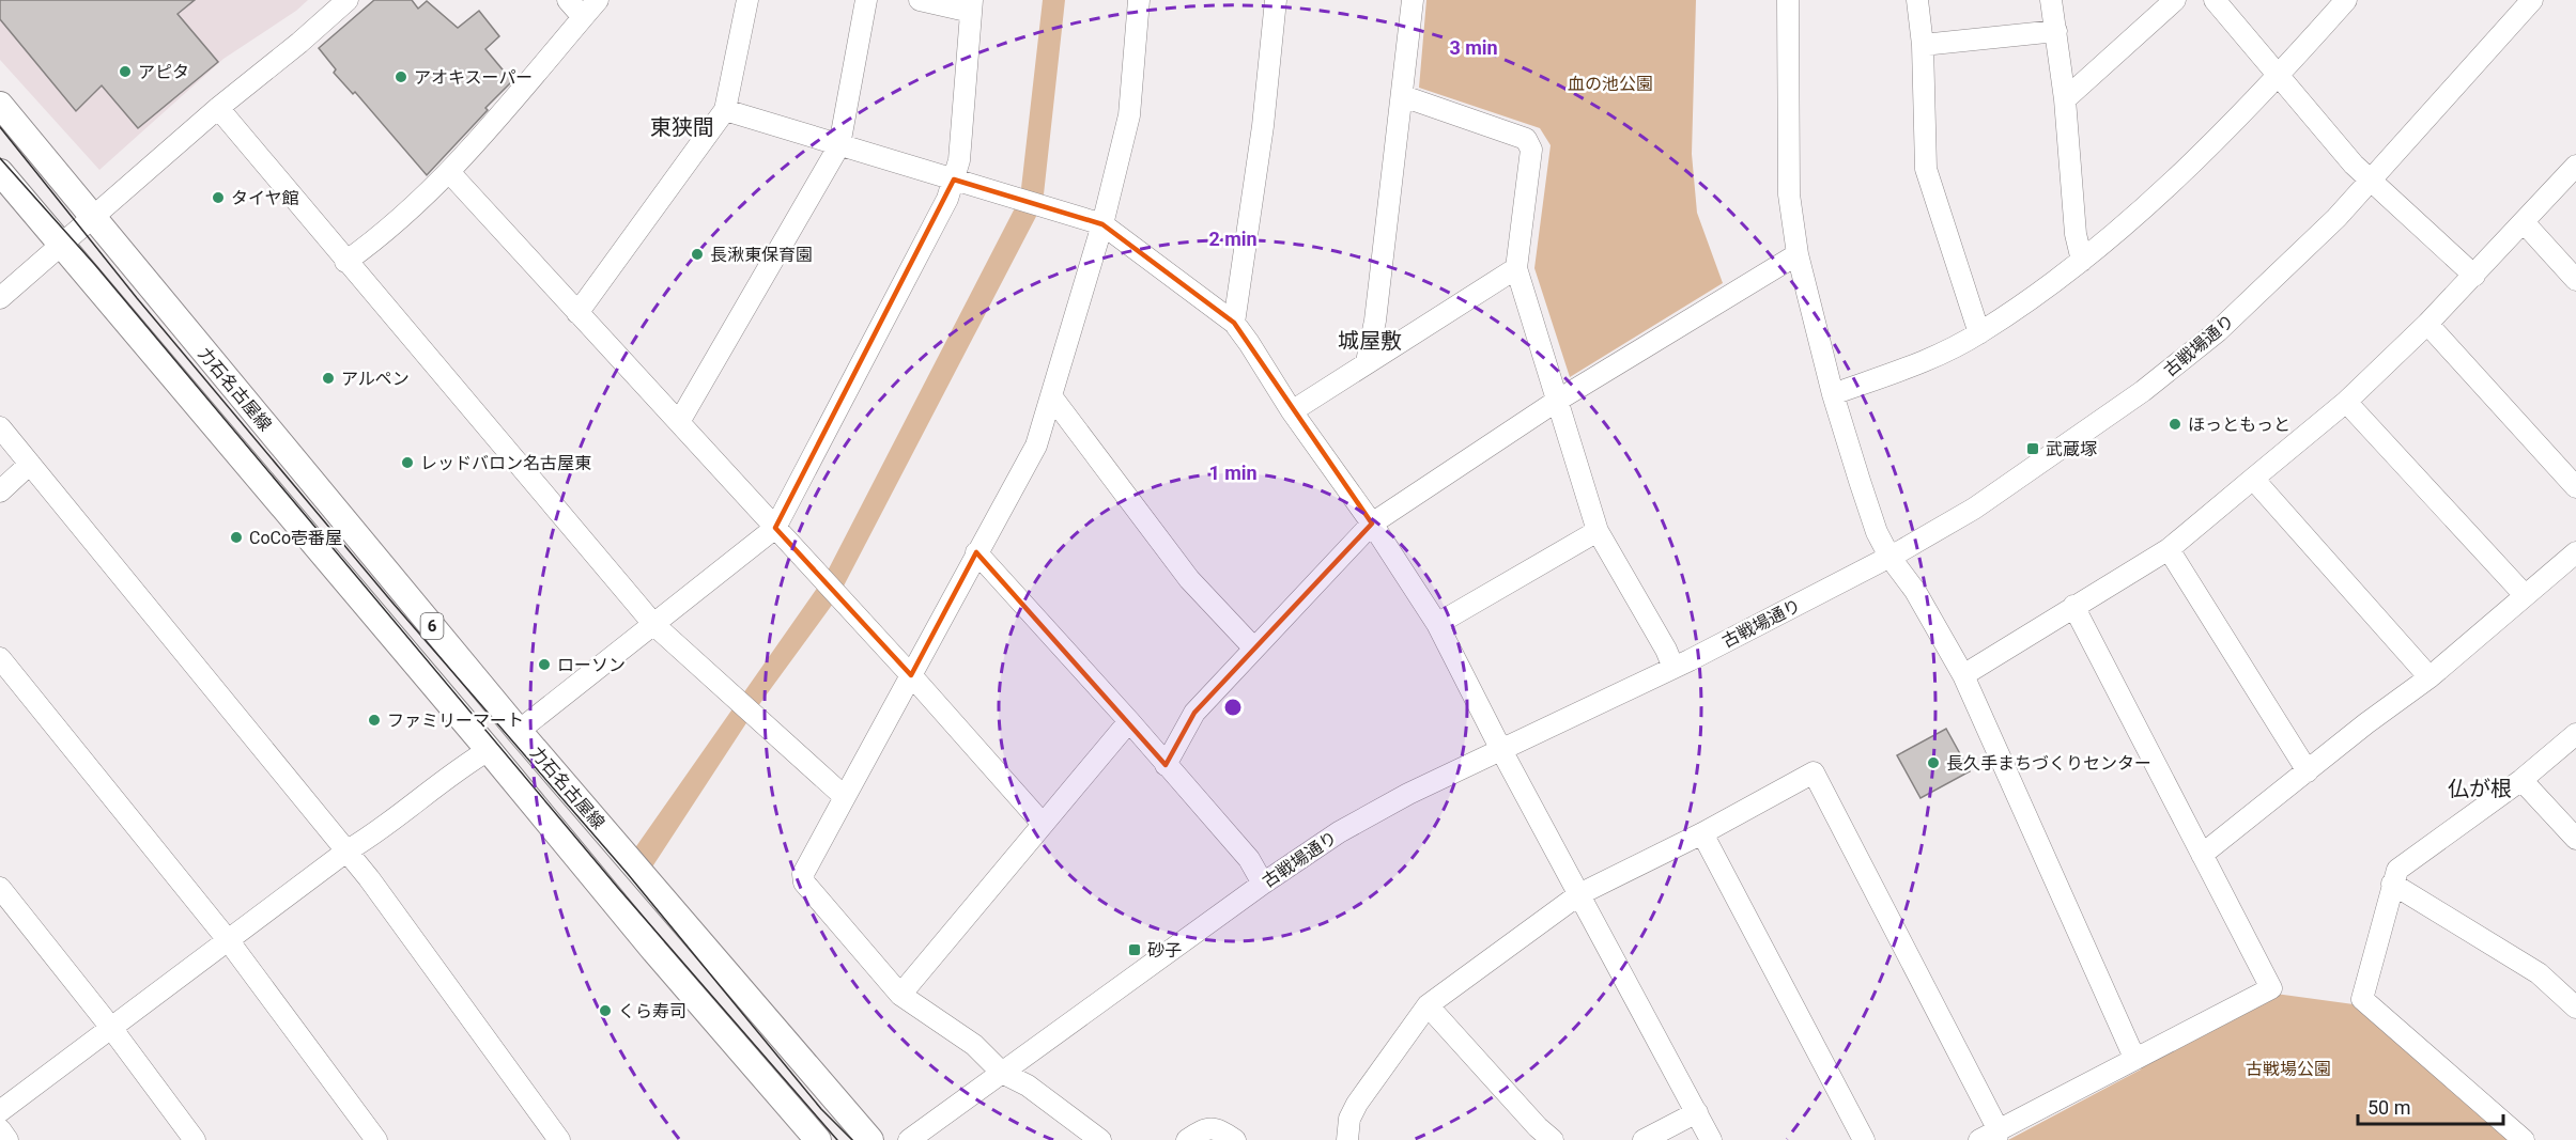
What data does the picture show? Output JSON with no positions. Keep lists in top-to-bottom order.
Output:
{
  "streets": {
    "main road": ["力石名古屋線", "6"],
    "street": ["古戦場通り"]
  },
  "districts": ["東狭間", "城屋敷", "仏が根"],
  "parks": ["血の池公園", "古戦場公園"],
  "places": {
    "other": [
      "アピタ",
      "アオキスーパー",
      "タイヤ館",
      "長湫東保育園",
      "アルペン",
      "ほっともっと",
      "レッドバロン名古屋東",
      "CoCo壱番屋",
      "ローソン",
      "ファミリーマート",
      "長久手まちづくりセンター",
      "くら寿司"
    ],
    "transit": ["武蔵塚", "砂子"]
  },
  "scale_bar": "50 m",
  "rings": ["3 min", "2 min", "1 min"]
}
